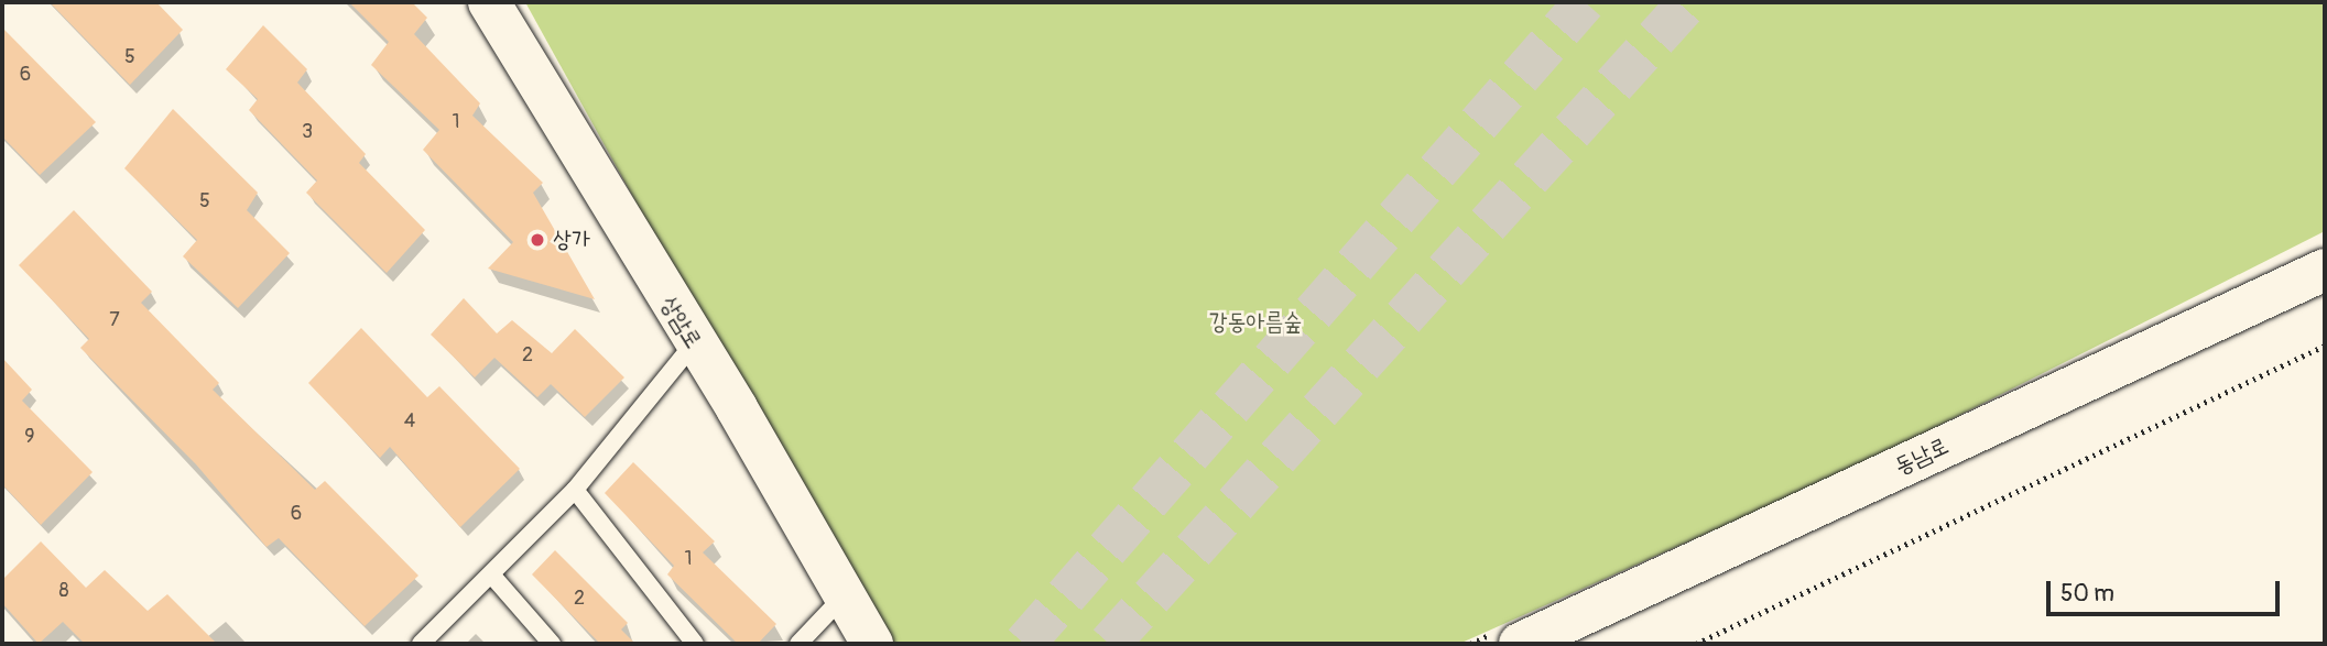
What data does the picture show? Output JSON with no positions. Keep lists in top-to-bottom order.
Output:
{
  "streets": {
    "main road": ["상암로", "동남로"]
  },
  "parks": ["강동아름숲"],
  "places": ["상가"],
  "house_numbers": [
    "5",
    "6",
    "1",
    "3",
    "5",
    "7",
    "2",
    "4",
    "9",
    "6",
    "1",
    "8",
    "2"
  ],
  "scale_bar": "50 m"
}
